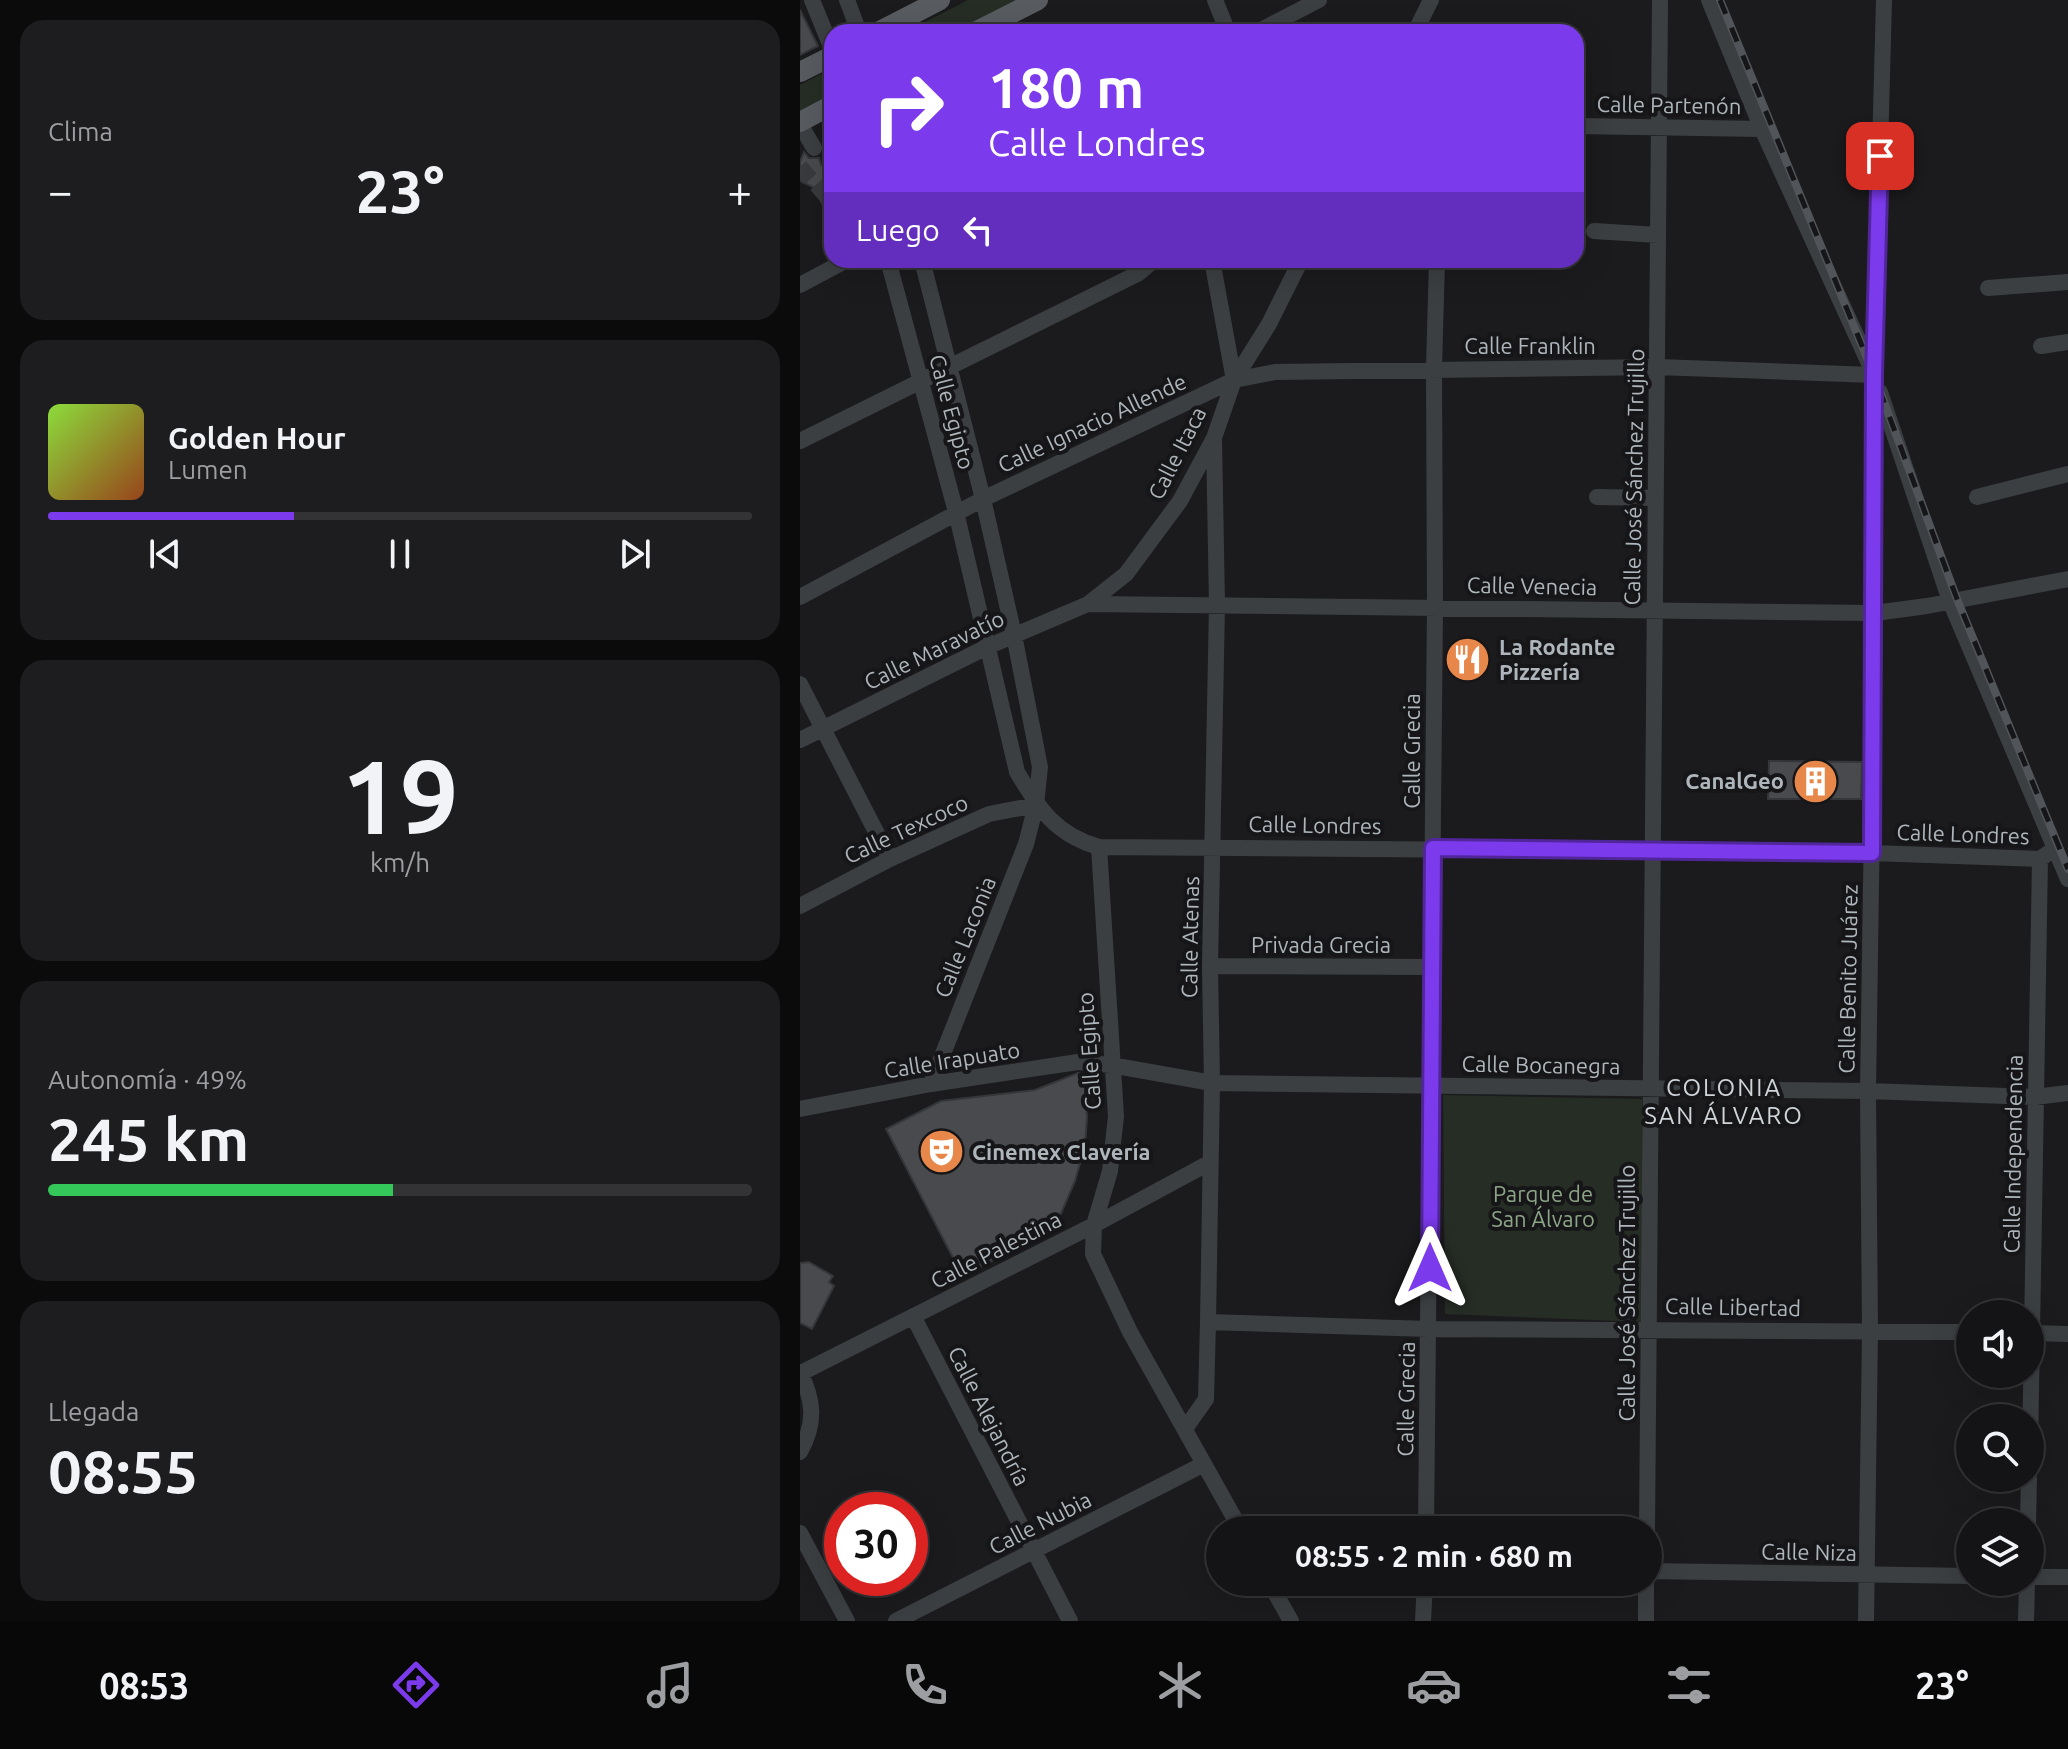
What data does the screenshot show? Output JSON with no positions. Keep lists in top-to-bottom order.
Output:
{
  "streets": {
    "street": [
      "Calle Partenón",
      "Calle Franklin",
      "Calle Egipto",
      "Calle Ignacio Allende",
      "Calle Itaca",
      "Calle José Sánchez Trujillo",
      "Calle Venecia",
      "Calle Maravatío",
      "Calle Grecia",
      "Calle Londres",
      "Calle Texcoco",
      "Calle Laconia",
      "Calle Atenas",
      "Privada Grecia",
      "Calle Benito Juárez",
      "Calle Irapuato",
      "Calle Bocanegra",
      "Calle Independencia",
      "Calle Palestina",
      "Calle Libertad",
      "Calle Alejandría",
      "Calle Nubia",
      "Calle Niza"
    ]
  },
  "crossings": [
    ["Calle Partenón", "Calle José Sánchez Trujillo"],
    ["Calle Franklin", "Calle Ignacio Allende"],
    ["Calle Franklin", "Calle Itaca"],
    ["Calle Franklin", "Calle José Sánchez Trujillo"],
    ["Calle Franklin", "Calle Grecia"],
    ["Calle Franklin", "Calle Benito Juárez"],
    ["Calle Egipto", "Calle Ignacio Allende"],
    ["Calle Egipto", "Calle Maravatío"],
    ["Calle Egipto", "Calle Londres"],
    ["Calle Egipto", "Calle Texcoco"],
    ["Calle Egipto", "Calle Laconia"],
    ["Calle Egipto", "Calle Atenas"],
    ["Calle Egipto", "Calle Irapuato"],
    ["Calle Egipto", "Calle Bocanegra"],
    ["Calle Egipto", "Calle Palestina"],
    ["Calle Egipto", "Calle Nubia"],
    ["Calle Ignacio Allende", "Calle Itaca"],
    ["Calle Itaca", "Calle Venecia"],
    ["Calle Itaca", "Calle Maravatío"],
    ["Calle Itaca", "Calle Atenas"],
    ["Calle José Sánchez Trujillo", "Calle Venecia"],
    ["Calle José Sánchez Trujillo", "Calle Londres"],
    ["Calle José Sánchez Trujillo", "Calle Bocanegra"],
    ["Calle José Sánchez Trujillo", "Calle Libertad"],
    ["Calle Venecia", "Calle Maravatío"],
    ["Calle Venecia", "Calle Grecia"],
    ["Calle Venecia", "Calle Atenas"],
    ["Calle Venecia", "Calle Benito Juárez"],
    ["Calle Grecia", "Calle Londres"],
    ["Calle Grecia", "Privada Grecia"],
    ["Calle Grecia", "Calle Bocanegra"],
    ["Calle Grecia", "Calle Libertad"],
    ["Calle Londres", "Calle Atenas"],
    ["Calle Londres", "Calle Benito Juárez"],
    ["Calle Londres", "Calle Independencia"],
    ["Calle Texcoco", "Calle Laconia"],
    ["Calle Laconia", "Calle Irapuato"],
    ["Calle Atenas", "Privada Grecia"],
    ["Calle Atenas", "Calle Bocanegra"],
    ["Calle Atenas", "Calle Palestina"],
    ["Calle Atenas", "Calle Libertad"],
    ["Calle Benito Juárez", "Calle Bocanegra"],
    ["Calle Benito Juárez", "Calle Libertad"],
    ["Calle Benito Juárez", "Calle Niza"],
    ["Calle Irapuato", "Calle Bocanegra"],
    ["Calle Bocanegra", "Calle Independencia"],
    ["Calle Palestina", "Calle Alejandría"],
    ["Calle Alejandría", "Calle Nubia"]
  ],
  "districts": ["COLONIA SAN ÁLVARO"],
  "parks": ["Parque de San Álvaro"],
  "places": {
    "restaurant": ["La Rodante Pizzería"],
    "building": ["CanalGeo"],
    "theatre": ["Cinemex Clavería"]
  },
  "page": {
    "tile": [
      "Clima",
      ["19", "km/h"],
      ["Autonomía · 49%", "245 km"],
      ["Llegada", "08:55"]
    ],
    "turn": ["180 m", "Calle Londres"],
    "heat": ["−", "23°", "+"],
    "then": "Luego",
    "song": ["Golden Hour", "Lumen"],
    "limit": "30",
    "trip": "08:55 · 2 min · 680 m",
    "tabs": ["08:53", "23°"]
  }
}
